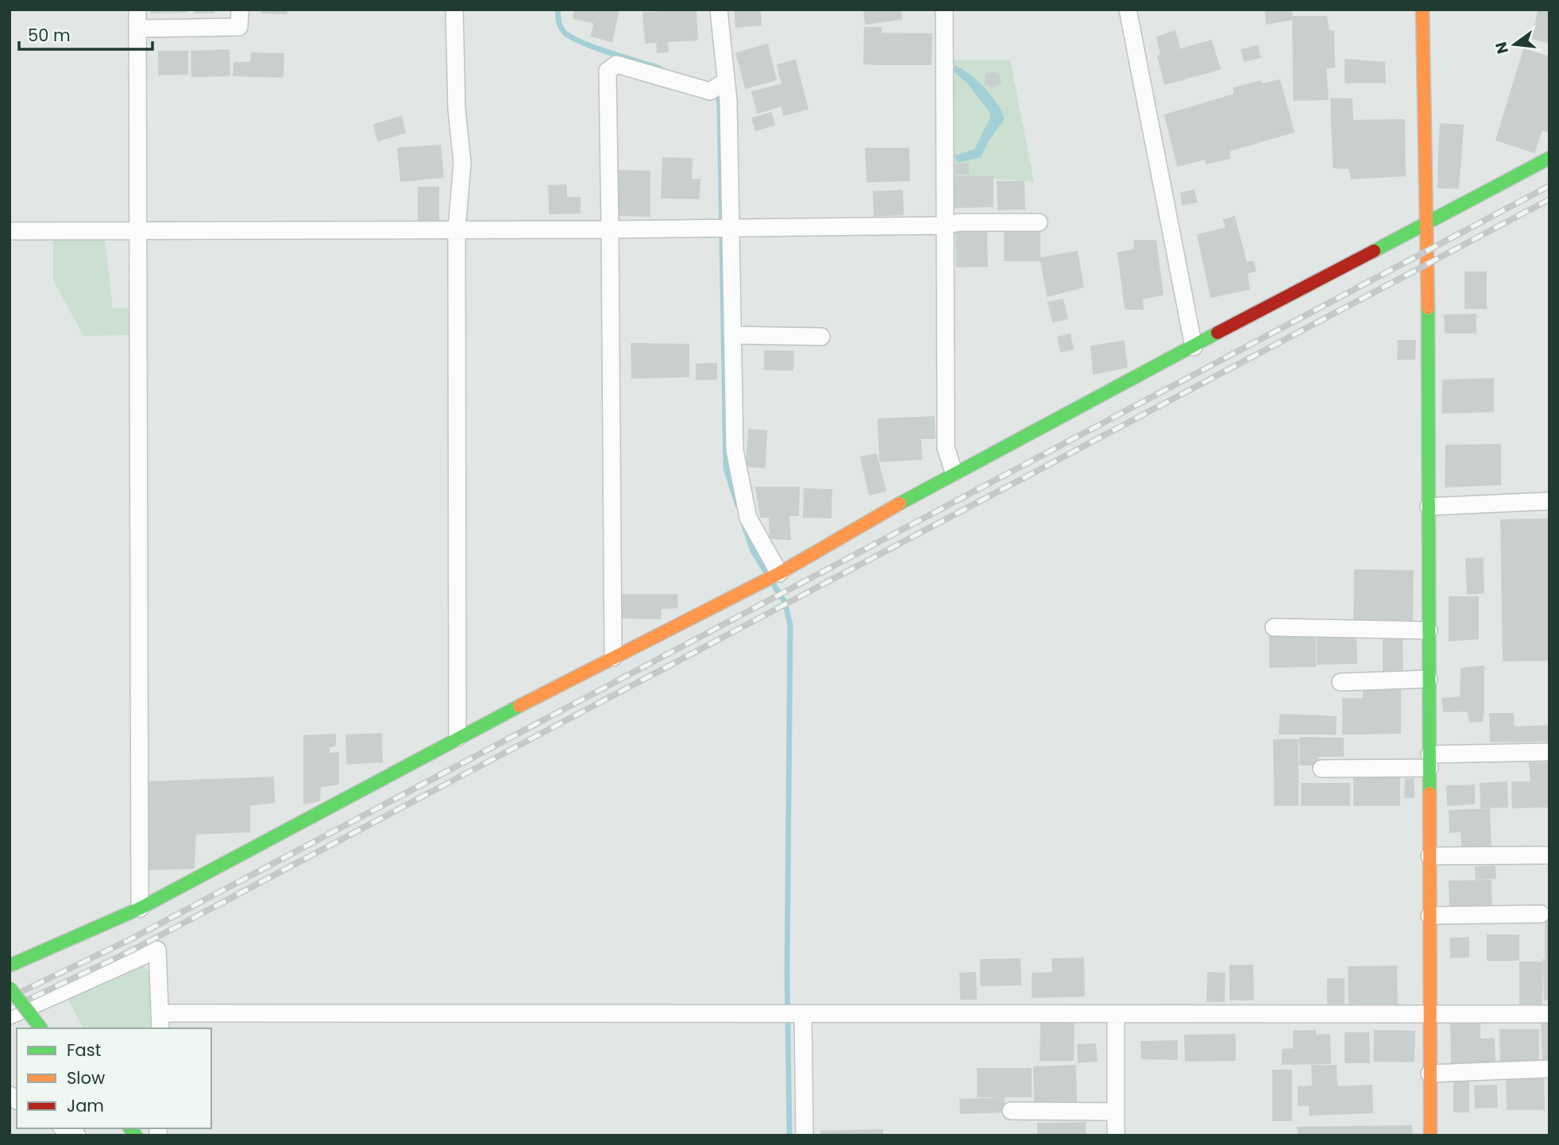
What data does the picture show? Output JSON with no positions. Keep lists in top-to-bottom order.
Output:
{
  "legend": ["Fast", "Slow", "Jam"],
  "scale_bar": "50 m",
  "north": "left"
}
